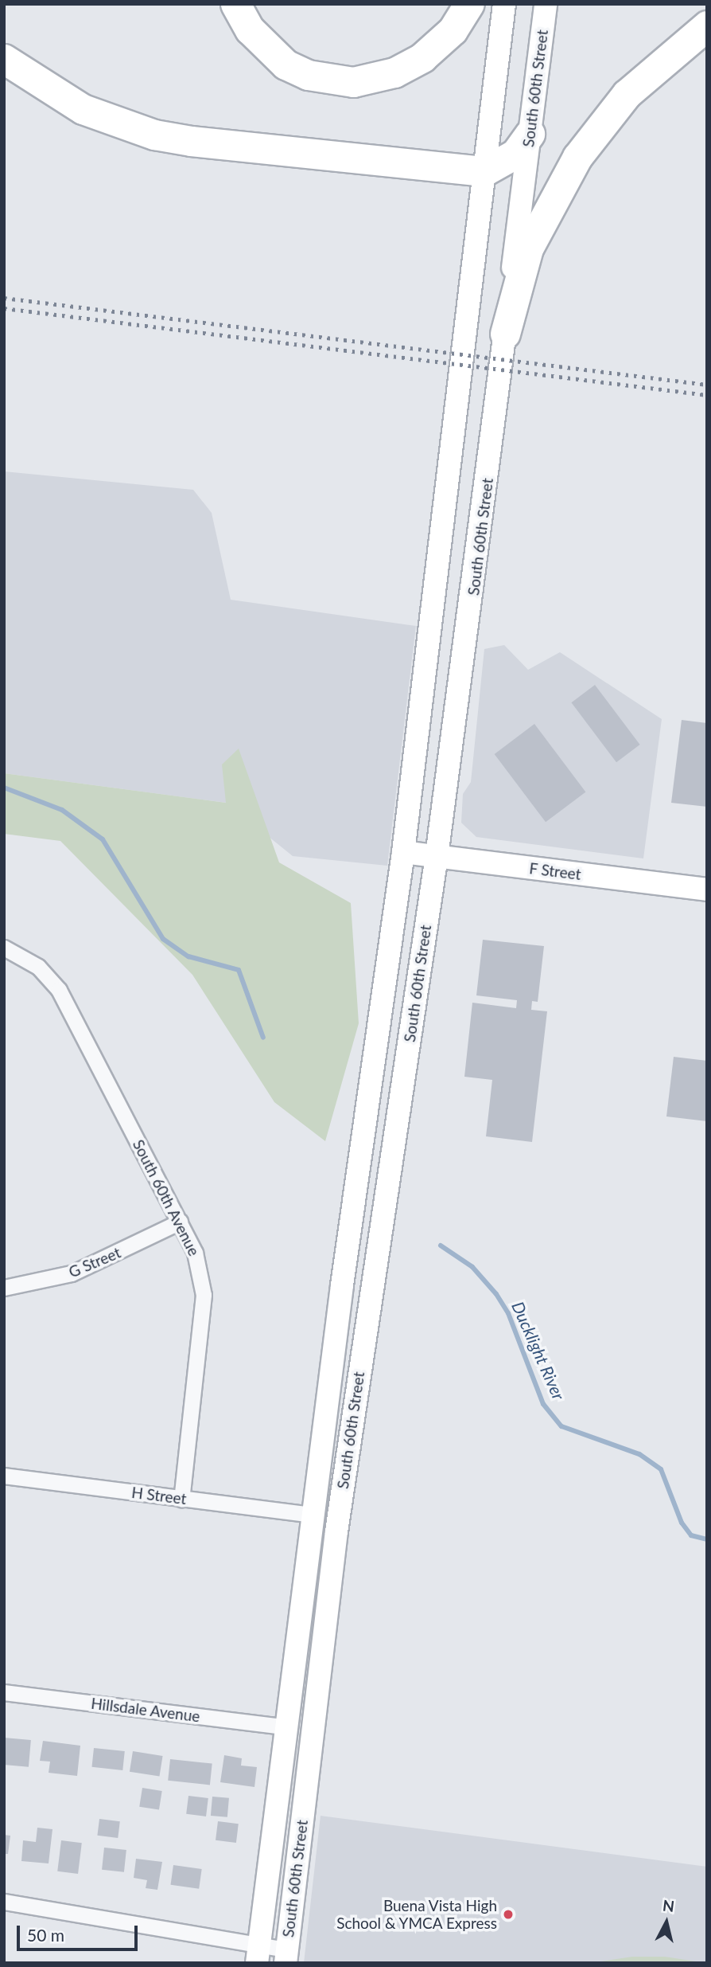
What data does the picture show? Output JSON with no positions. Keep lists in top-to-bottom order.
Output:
{
  "streets": {
    "main road": ["South 60th Street", "F Street"],
    "street": [
      "South 60th Avenue",
      "G Street",
      "H Street",
      "Hillsdale Avenue"
    ]
  },
  "crossings": [
    ["South 60th Street", "F Street"],
    ["South 60th Street", "H Street"],
    ["South 60th Street", "Hillsdale Avenue"],
    ["South 60th Avenue", "G Street"],
    ["South 60th Avenue", "H Street"]
  ],
  "water": ["Ducklight River"],
  "places": ["Buena Vista High School & YMCA Express"],
  "scale_bar": "50 m",
  "north": "top"
}
